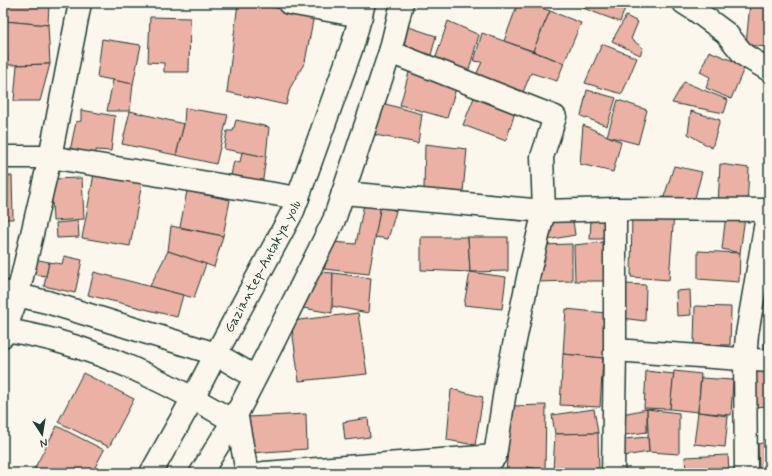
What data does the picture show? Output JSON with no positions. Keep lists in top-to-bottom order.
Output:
{
  "streets": {
    "street": ["Gaziantep-Antakya yolu"]
  },
  "north": "bottom"
}
